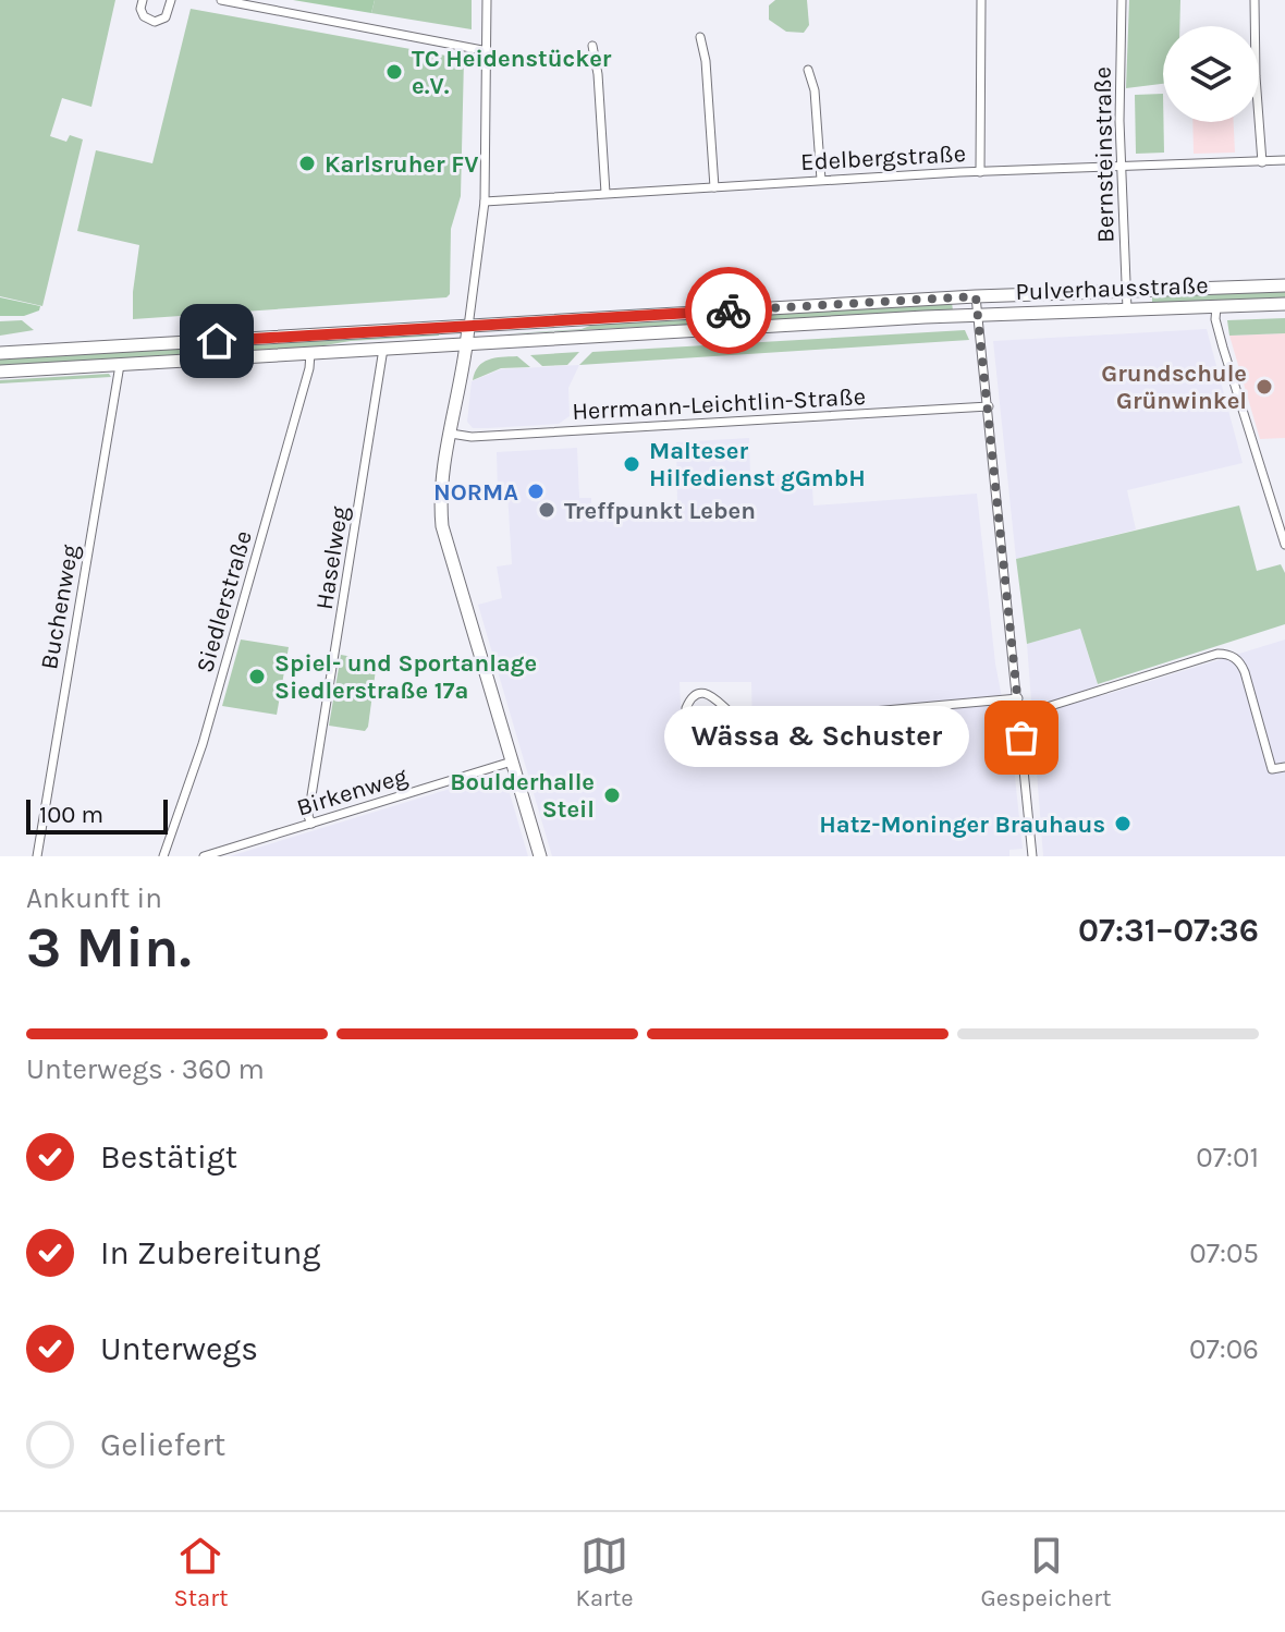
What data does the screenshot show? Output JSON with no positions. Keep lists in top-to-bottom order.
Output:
{
  "streets": {
    "main road": ["Pulverhausstraße"],
    "street": [
      "Bernsteinstraße",
      "Edelbergstraße",
      "Herrmann-Leichtlin-Straße",
      "Haselweg",
      "Siedlerstraße",
      "Buchenweg",
      "Birkenweg"
    ]
  },
  "crossings": [
    ["Bernsteinstraße", "Edelbergstraße"],
    ["Bernsteinstraße", "Pulverhausstraße"],
    ["Pulverhausstraße", "Haselweg"],
    ["Pulverhausstraße", "Siedlerstraße"],
    ["Pulverhausstraße", "Buchenweg"],
    ["Haselweg", "Birkenweg"]
  ],
  "places": [
    "TC Heidenstücker e.V.",
    "Karlsruher FV",
    "Grundschule Grünwinkel",
    "Malteser Hilfedienst gGmbH",
    "NORMA",
    "Treffpunkt Leben",
    "Spiel- und Sportanlage Siedlerstraße 17a",
    "Wässa & Schuster",
    "Boulderhalle Steil",
    "Hatz-Moninger Brauhaus"
  ],
  "scale_bar": "100 m",
  "page": {
    "bubble": "Wässa & Schuster",
    "scale": "100 m",
    "heading": ["3 Min.", "Ankunft in", "07:31–07:36"],
    "bar": "Unterwegs · 360 m",
    "list": [
      ["Bestätigt", "07:01"],
      ["In Zubereitung", "07:05"],
      ["Unterwegs", "07:06"],
      "Geliefert"
    ],
    "tabs": ["Start", "Karte", "Gespeichert"]
  }
}
